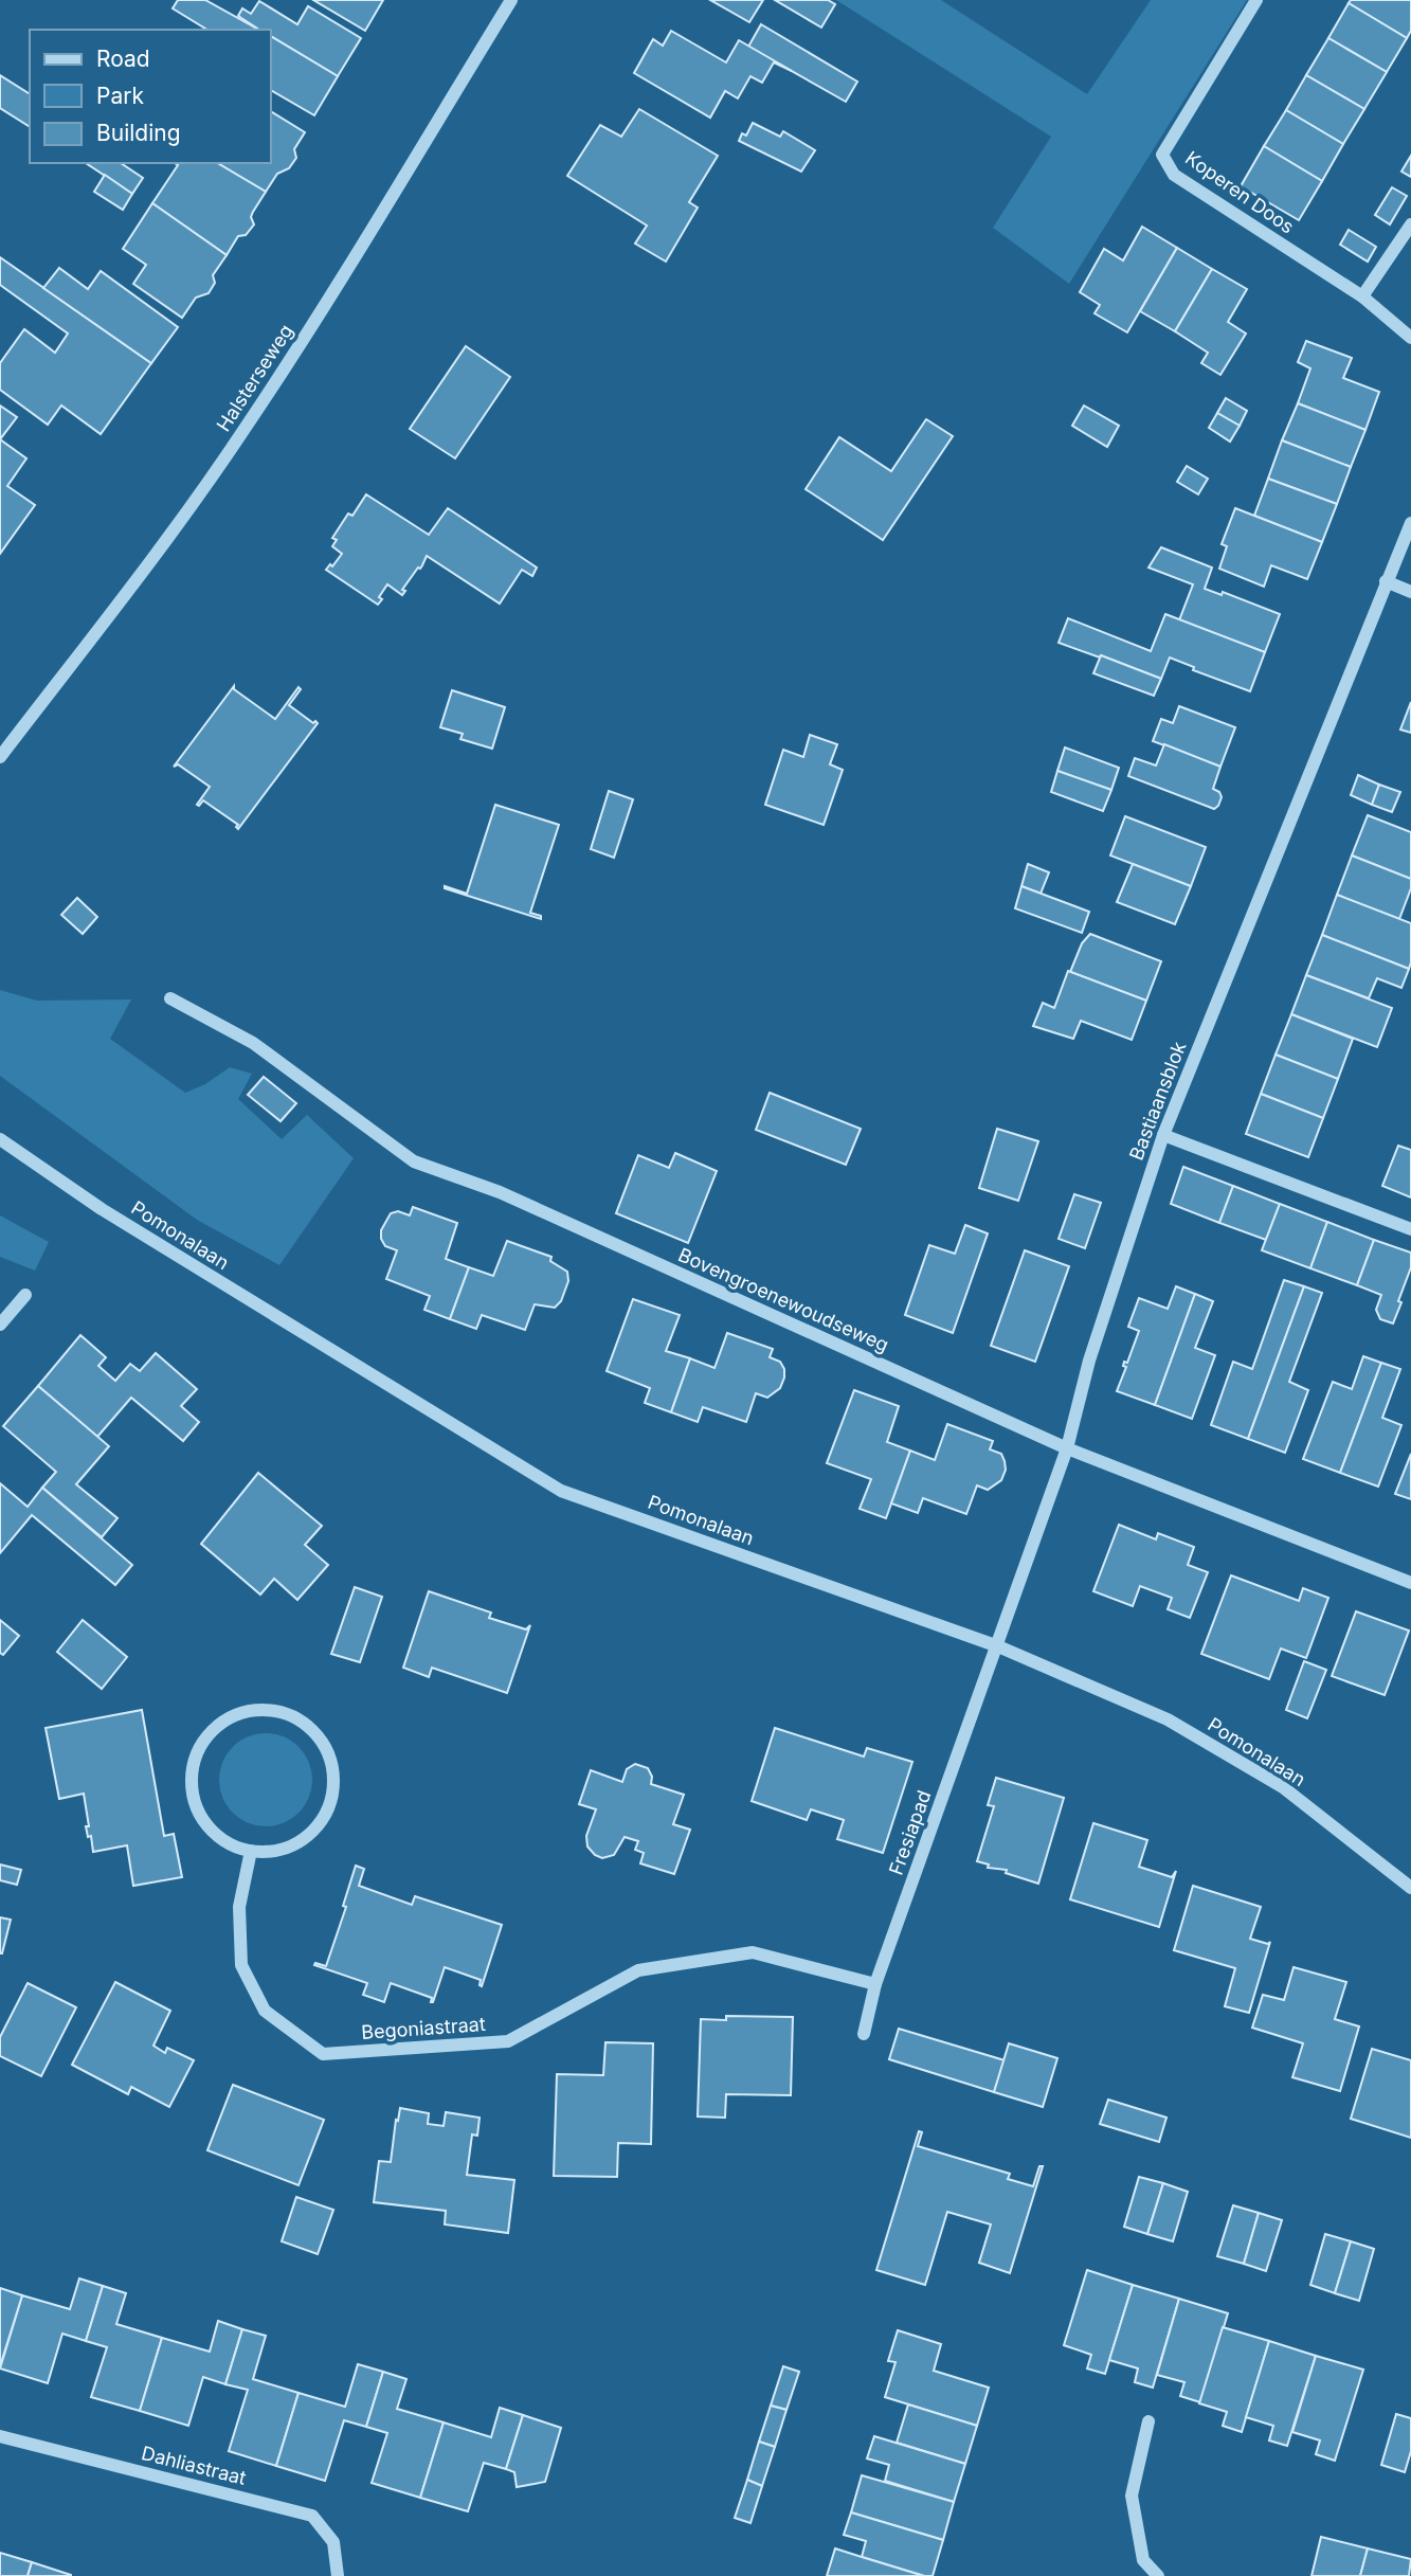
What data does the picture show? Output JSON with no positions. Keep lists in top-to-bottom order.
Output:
{
  "streets": {
    "street": [
      "Koperen Doos",
      "Halsterseweg",
      "Bastiaansblok",
      "Pomonalaan",
      "Bovengroenewoudseweg",
      "Fresiapad",
      "Begoniastraat",
      "Dahliastraat"
    ]
  },
  "crossings": [
    ["Bastiaansblok", "Pomonalaan"],
    ["Bastiaansblok", "Bovengroenewoudseweg"],
    ["Bastiaansblok", "Fresiapad"],
    ["Pomonalaan", "Fresiapad"],
    ["Fresiapad", "Begoniastraat"]
  ],
  "legend": ["Road", "Park", "Building"]
}
